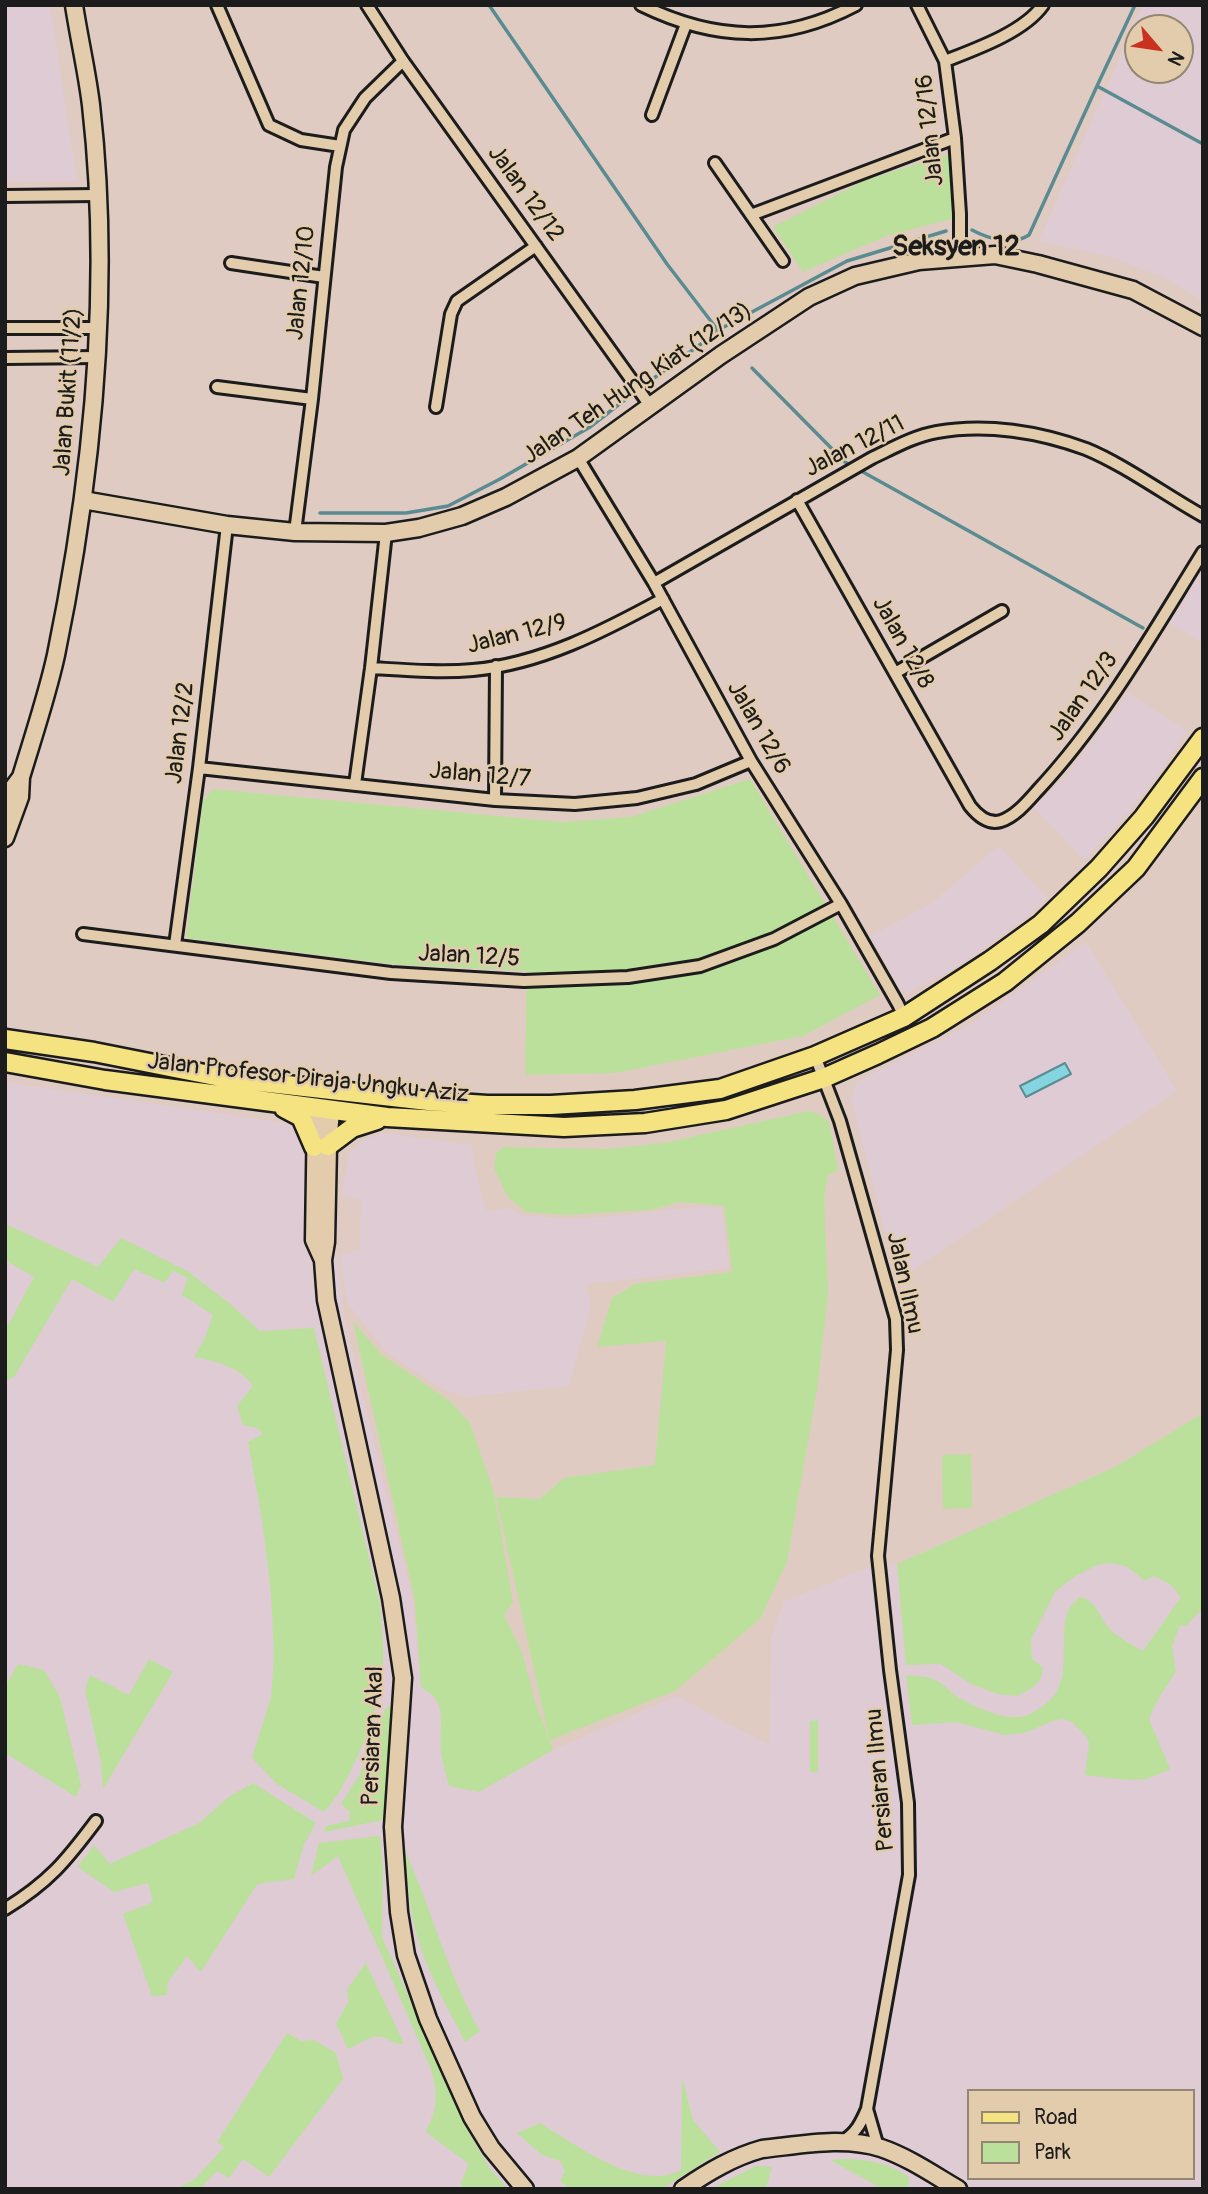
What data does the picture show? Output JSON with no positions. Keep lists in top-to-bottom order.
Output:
{
  "streets": {
    "main road": ["Jalan Profesor Diraja Ungku Aziz"],
    "street": [
      "Jalan 12/16",
      "Jalan 12/12",
      "Jalan 12/10",
      "Jalan Teh Hung Kiat (12/13)",
      "Jalan Bukit (11/2)",
      "Jalan 12/11",
      "Jalan 12/9",
      "Jalan 12/8",
      "Jalan 12/3",
      "Jalan 12/6",
      "Jalan 12/2",
      "Jalan 12/7",
      "Jalan 12/5",
      "Jalan Ilmu",
      "Persiaran Akal",
      "Persiaran Ilmu"
    ]
  },
  "crossings": [
    ["Jalan 12/16", "Jalan Teh Hung Kiat (12/13)"],
    ["Jalan 12/12", "Jalan 12/10"],
    ["Jalan 12/12", "Jalan Teh Hung Kiat (12/13)"],
    ["Jalan 12/10", "Jalan Teh Hung Kiat (12/13)"],
    ["Jalan Teh Hung Kiat (12/13)", "Jalan Bukit (11/2)"],
    ["Jalan Teh Hung Kiat (12/13)", "Jalan 12/6"],
    ["Jalan Teh Hung Kiat (12/13)", "Jalan 12/2"],
    ["Jalan 12/11", "Jalan 12/8"],
    ["Jalan 12/11", "Jalan 12/6"],
    ["Jalan 12/9", "Jalan 12/6"],
    ["Jalan 12/8", "Jalan 12/3"],
    ["Jalan 12/6", "Jalan 12/7"],
    ["Jalan 12/6", "Jalan 12/5"],
    ["Jalan 12/6", "Jalan Profesor Diraja Ungku Aziz"],
    ["Jalan 12/2", "Jalan 12/7"],
    ["Jalan 12/2", "Jalan 12/5"],
    ["Jalan Profesor Diraja Ungku Aziz", "Jalan Ilmu"],
    ["Jalan Profesor Diraja Ungku Aziz", "Persiaran Akal"],
    ["Jalan Ilmu", "Persiaran Ilmu"]
  ],
  "districts": ["Seksyen 12"],
  "legend": ["Road", "Park"],
  "north": "bottom right"
}
